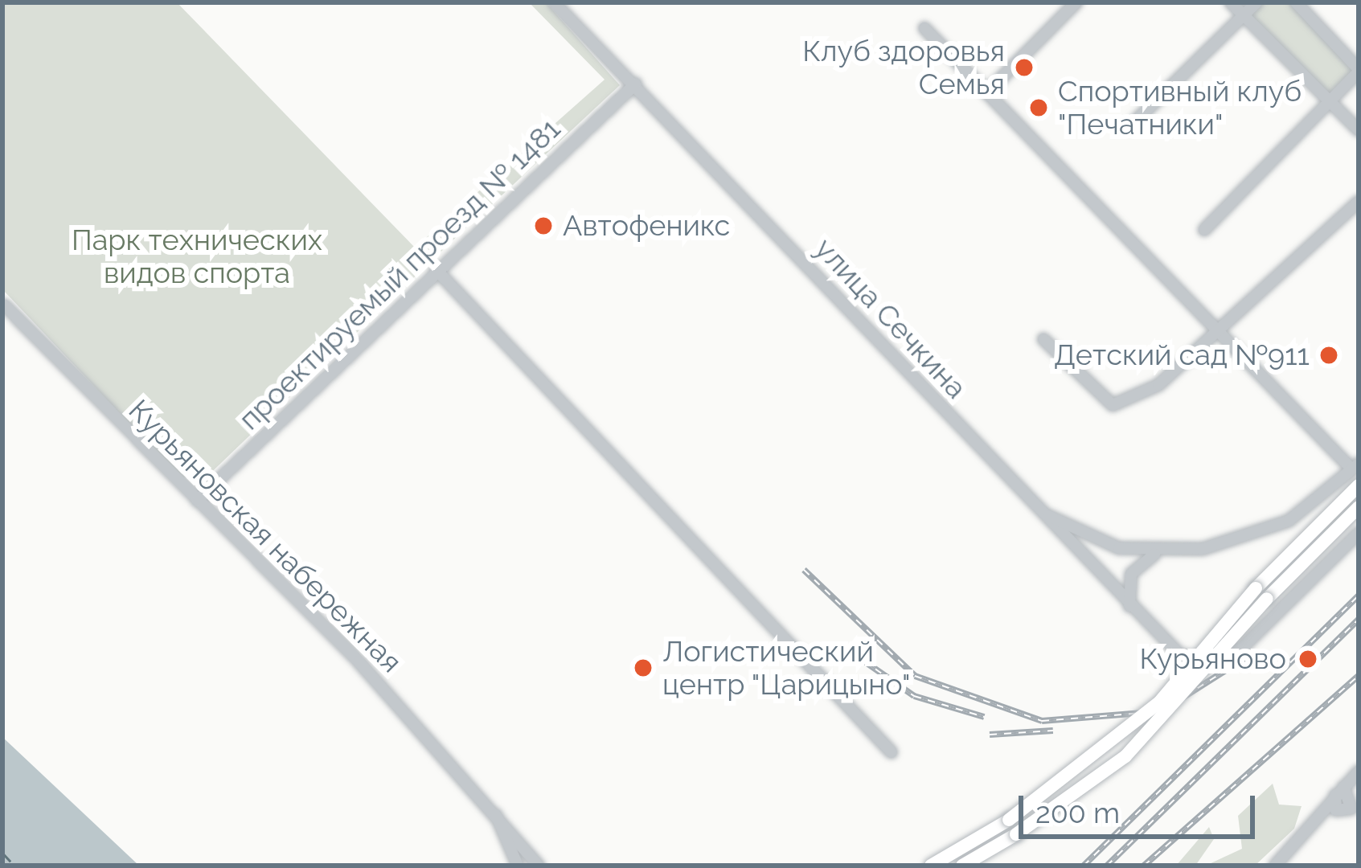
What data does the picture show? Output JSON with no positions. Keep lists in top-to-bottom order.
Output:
{
  "streets": {
    "street": ["проектируемый проезд № 1481", "улица Сечкина", "Курьяновская набережная"]
  },
  "crossings": [
    ["проектируемый проезд № 1481", "улица Сечкина"],
    ["проектируемый проезд № 1481", "Курьяновская набережная"]
  ],
  "parks": ["Парк технических видов спорта"],
  "places": [
    "Клуб здоровья Семья",
    "Спортивный клуб \"Печатники\"",
    "Автофеникс",
    "Детский сад №911",
    "Курьяново",
    "Логистический центр \"Царицыно\""
  ],
  "scale_bar": "200 m"
}
